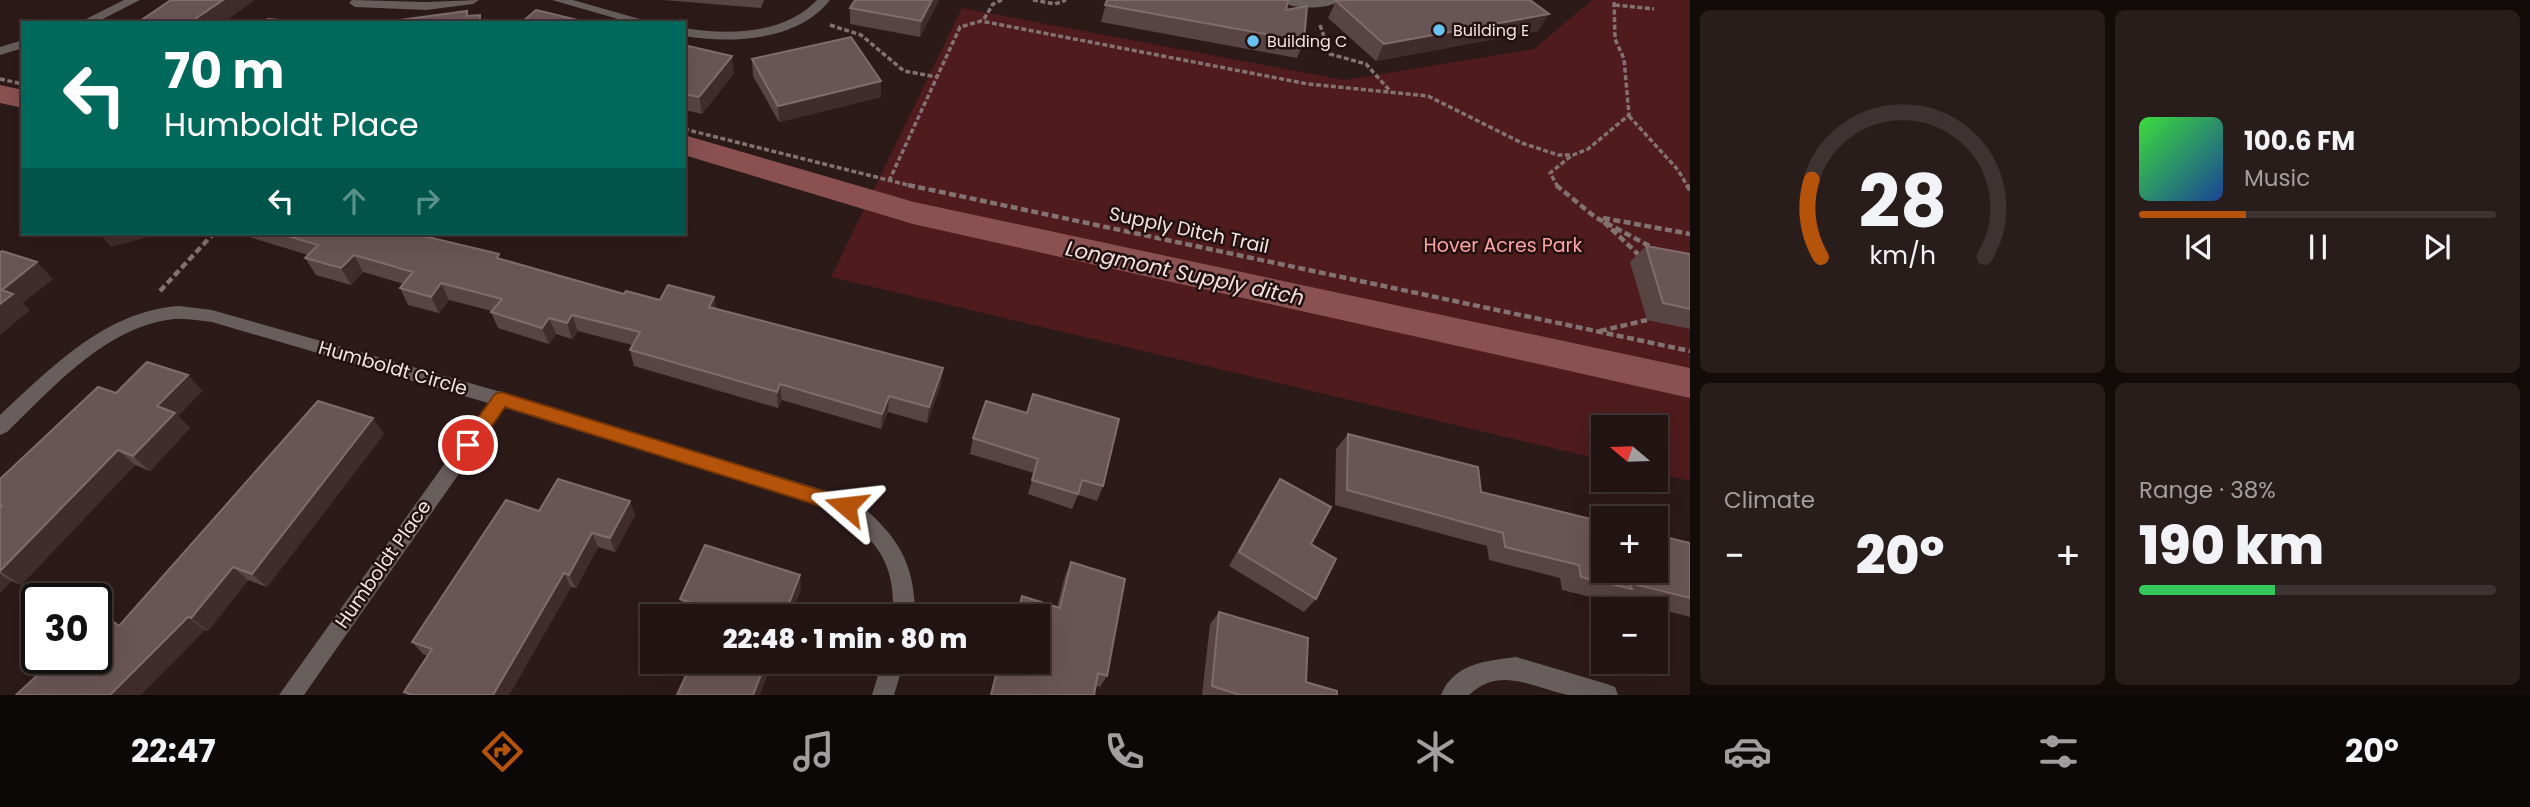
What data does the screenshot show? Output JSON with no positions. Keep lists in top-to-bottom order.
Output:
{
  "streets": {
    "street": ["Humboldt Circle", "Humboldt Place"],
    "path": ["Supply Ditch Trail"]
  },
  "crossings": [
    ["Humboldt Circle", "Humboldt Place"]
  ],
  "water": ["Longmont Supply ditch"],
  "parks": ["Hover Acres Park"],
  "places": ["Building E", "Building C"],
  "north": "left",
  "page": {
    "turn": ["70 m", "Humboldt Place"],
    "song": ["100.6 FM", "Music"],
    "tile": [
      "Climate",
      ["Range · 38%", "190 km"]
    ],
    "map_buttons": ["+", "−"],
    "heat": ["−", "20°", "+"],
    "limit": "30",
    "trip": "22:48 · 1 min · 80 m",
    "tabs": ["22:47", "20°"],
    "gauge": ["28", "km/h"]
  }
}
